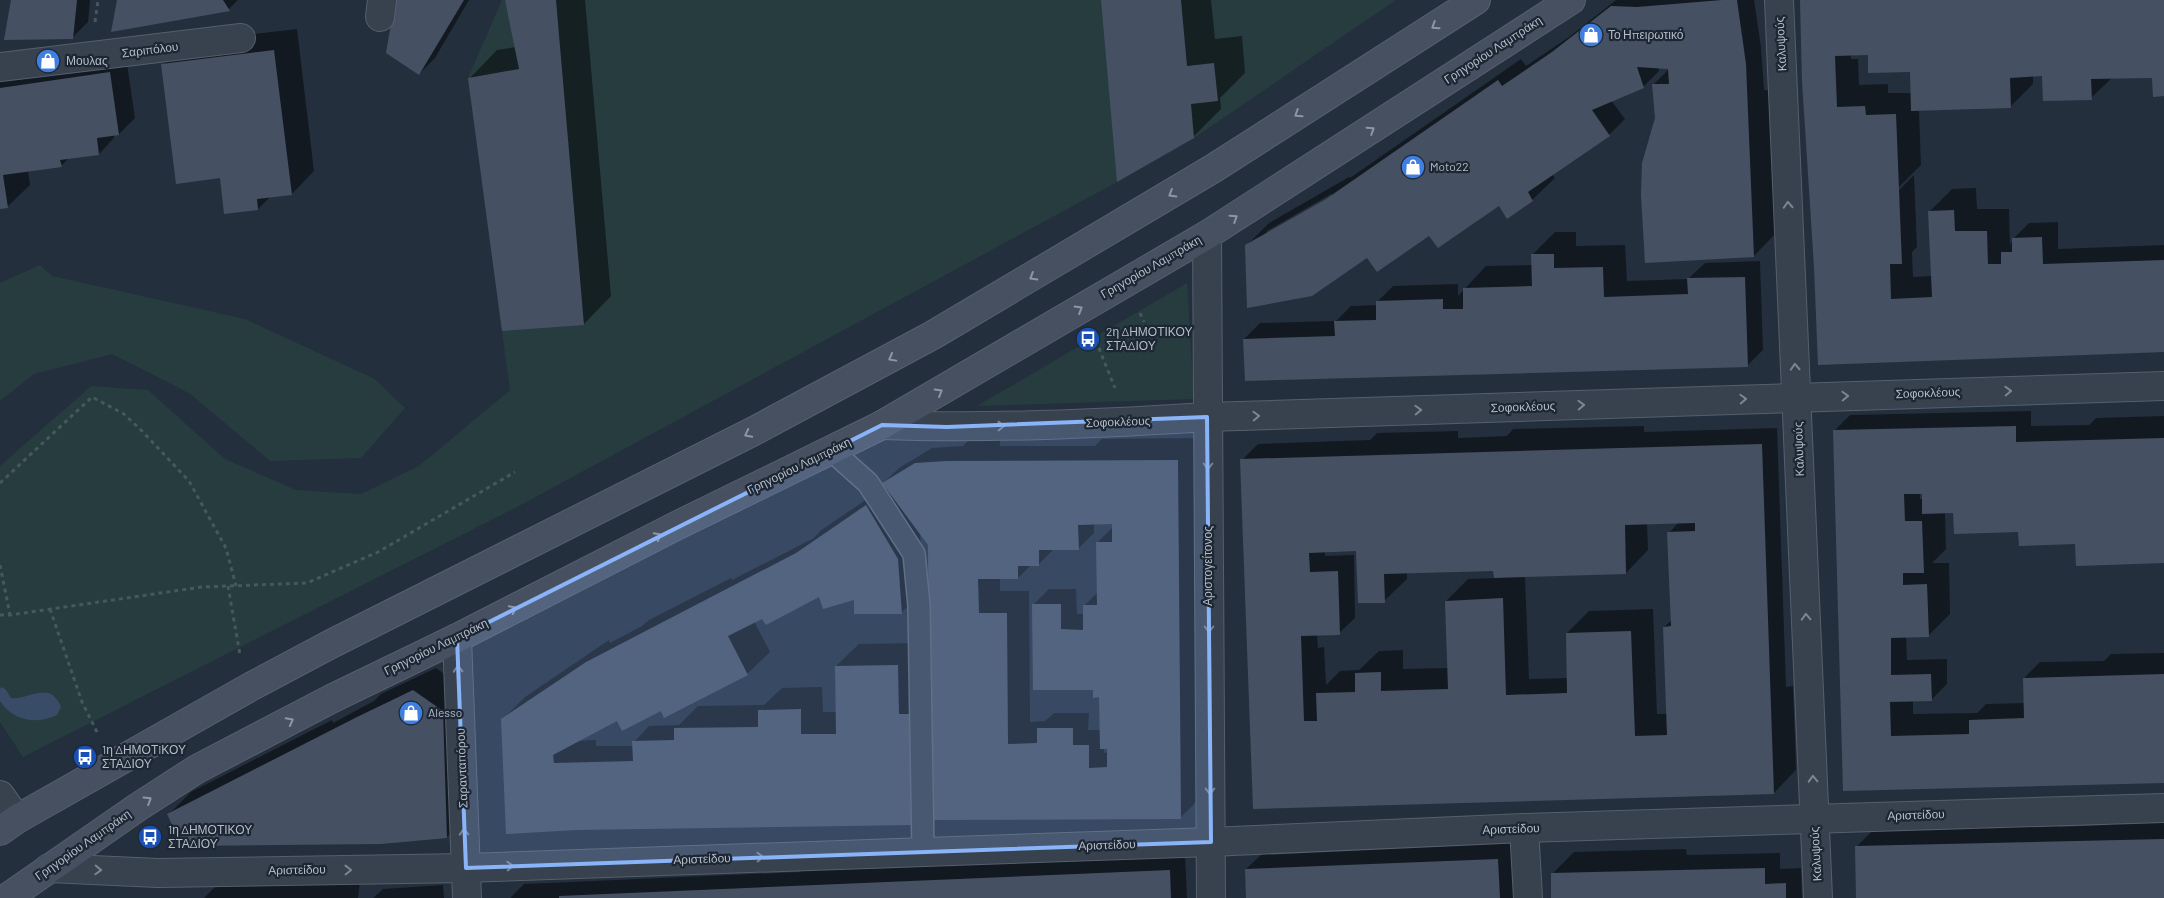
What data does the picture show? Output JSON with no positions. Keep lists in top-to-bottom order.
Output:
{
  "streets": {
    "street": [
      "Καλυψούς",
      "Σαριπόλου",
      "Γρηγορίου Λαμπράκη",
      "Σοφοκλέους",
      "Αριστογείτονος",
      "Σαρανταπόρου",
      "Αριστείδου"
    ]
  },
  "crossings": [
    ["Καλυψούς", "Σοφοκλέους"],
    ["Καλυψούς", "Αριστείδου"],
    ["Γρηγορίου Λαμπράκη", "Σοφοκλέους"],
    ["Γρηγορίου Λαμπράκη", "Αριστογείτονος"],
    ["Γρηγορίου Λαμπράκη", "Σαρανταπόρου"],
    ["Γρηγορίου Λαμπράκη", "Αριστείδου"],
    ["Σοφοκλέους", "Αριστογείτονος"],
    ["Αριστογείτονος", "Αριστείδου"],
    ["Σαρανταπόρου", "Αριστείδου"]
  ],
  "one_way": [
    "Καλυψούς",
    "Σοφοκλέους",
    "Αριστογείτονος",
    "Σαρανταπόρου",
    "Αριστείδου"
  ],
  "places": {
    "shop": [
      "Το Ηπειρωτικό",
      "Μουλας",
      "Moto22",
      "Alesso"
    ],
    "bus stop": ["2η ΔΗΜΟΤΙΚΟΥ ΣΤΑΔΙΟΥ", "1η ΔΗΜΟΤIΚΟΥ ΣΤΑΔΙΟΥ", "1η ΔΗΜΟΤΙΚΟΥ ΣΤΑΔΙΟΥ"]
  }
}
